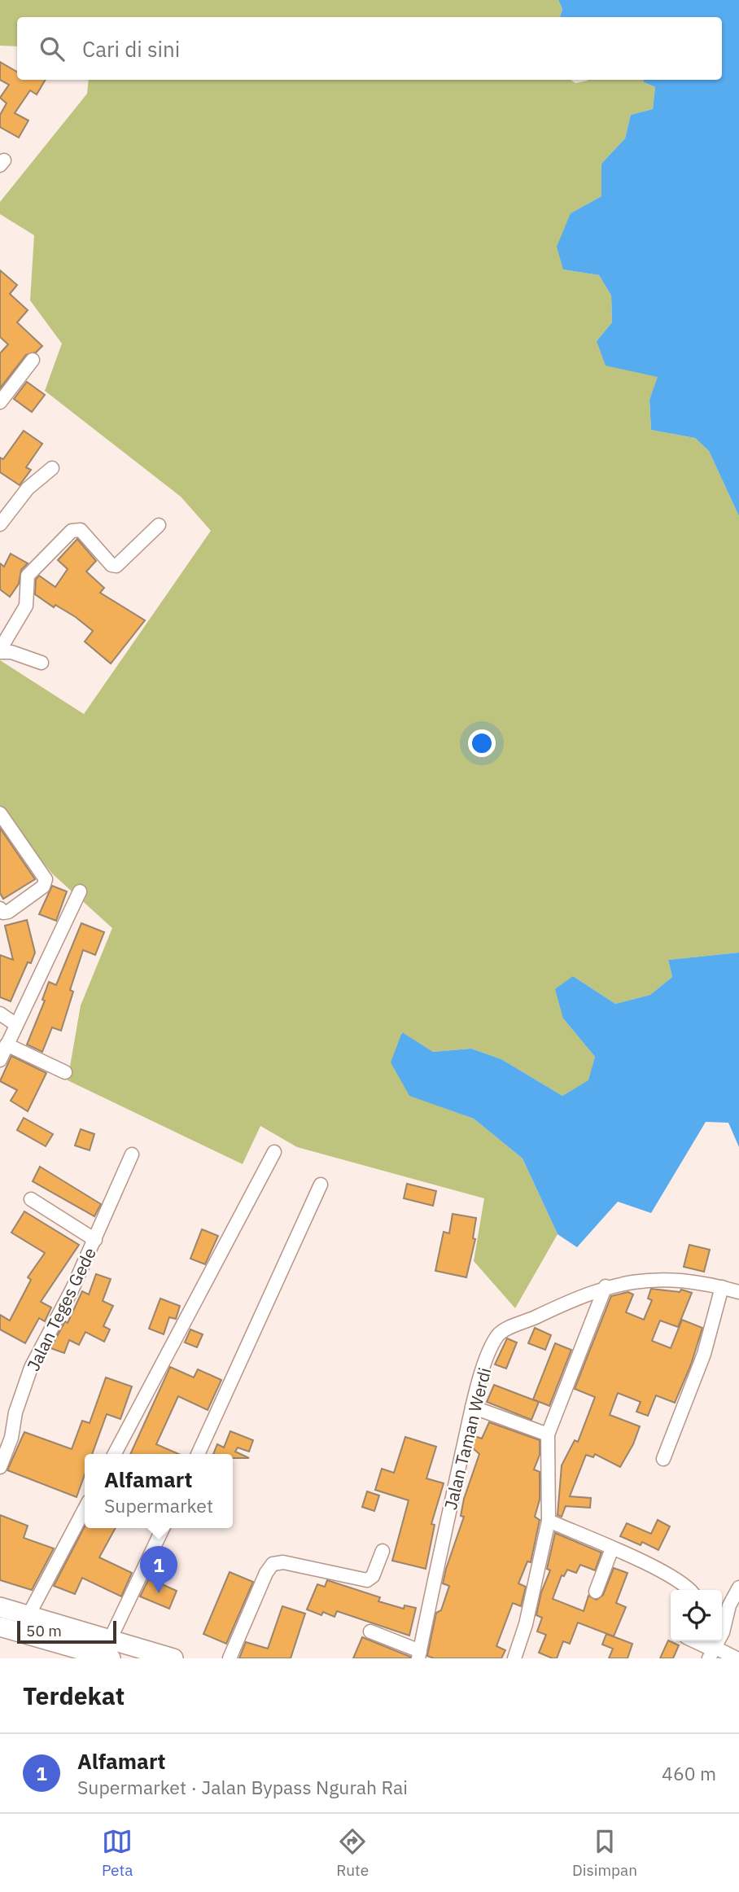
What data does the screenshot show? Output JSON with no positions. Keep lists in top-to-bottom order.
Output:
{
  "streets": {
    "street": ["Jalan Teges Gede", "Jalan Taman Werdi"]
  },
  "scale_bar": "50 m",
  "page": {
    "search": "Cari di sini",
    "popup": ["Alfamart", "Supermarket"],
    "pins": "1",
    "scale": "50 m",
    "heading": "Terdekat",
    "list": [
      {
        "mark": "1",
        "name": "Alfamart",
        "note": "Supermarket · Jalan Bypass Ngurah Rai",
        "value": "460 m"
      }
    ],
    "nav": ["Peta", "Rute", "Disimpan"]
  }
}
